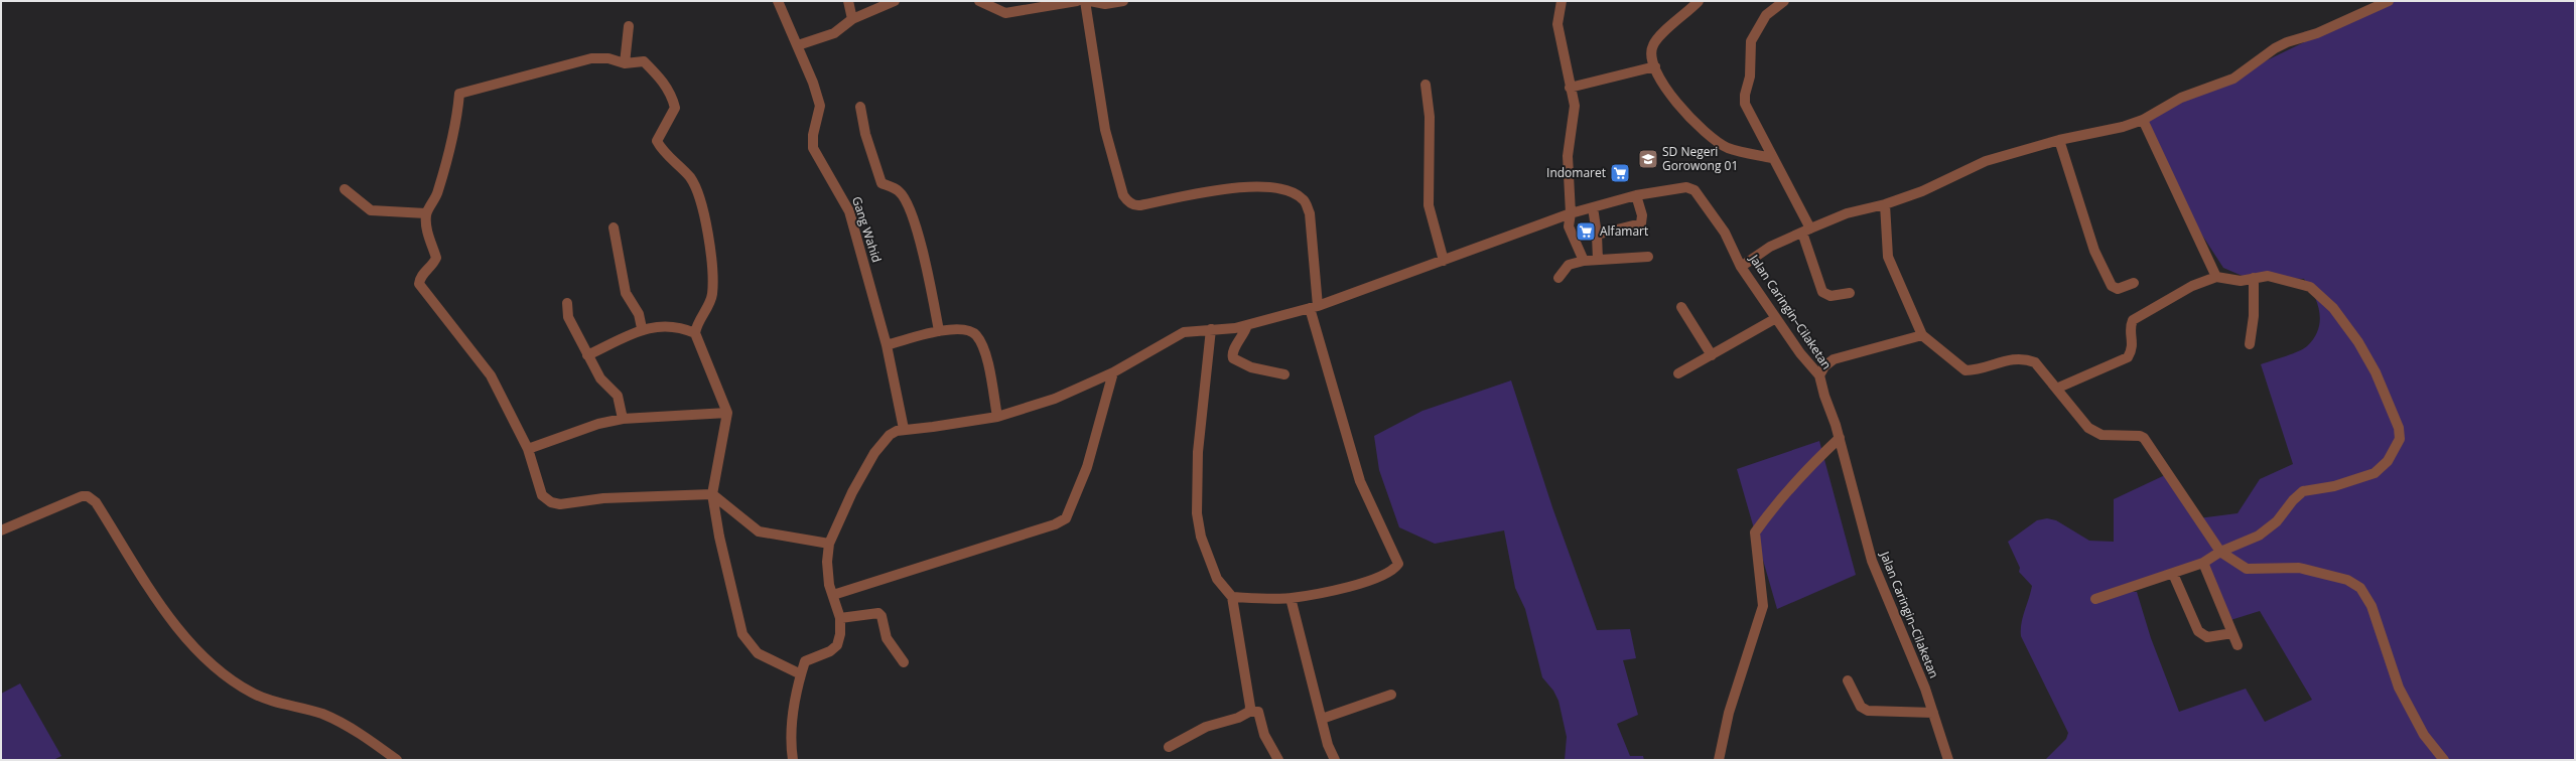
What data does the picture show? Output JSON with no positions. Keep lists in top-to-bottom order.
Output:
{
  "streets": {
    "street": ["Gang Wahid", "Jalan Caringin–Cilaketan"]
  },
  "crossings": [
    ["Gang Wahid", "Jalan Caringin–Cilaketan"]
  ],
  "places": {
    "school or university": ["SD Negeri Gorowong 01"],
    "supermarket": ["Indomaret", "Alfamart"]
  }
}
